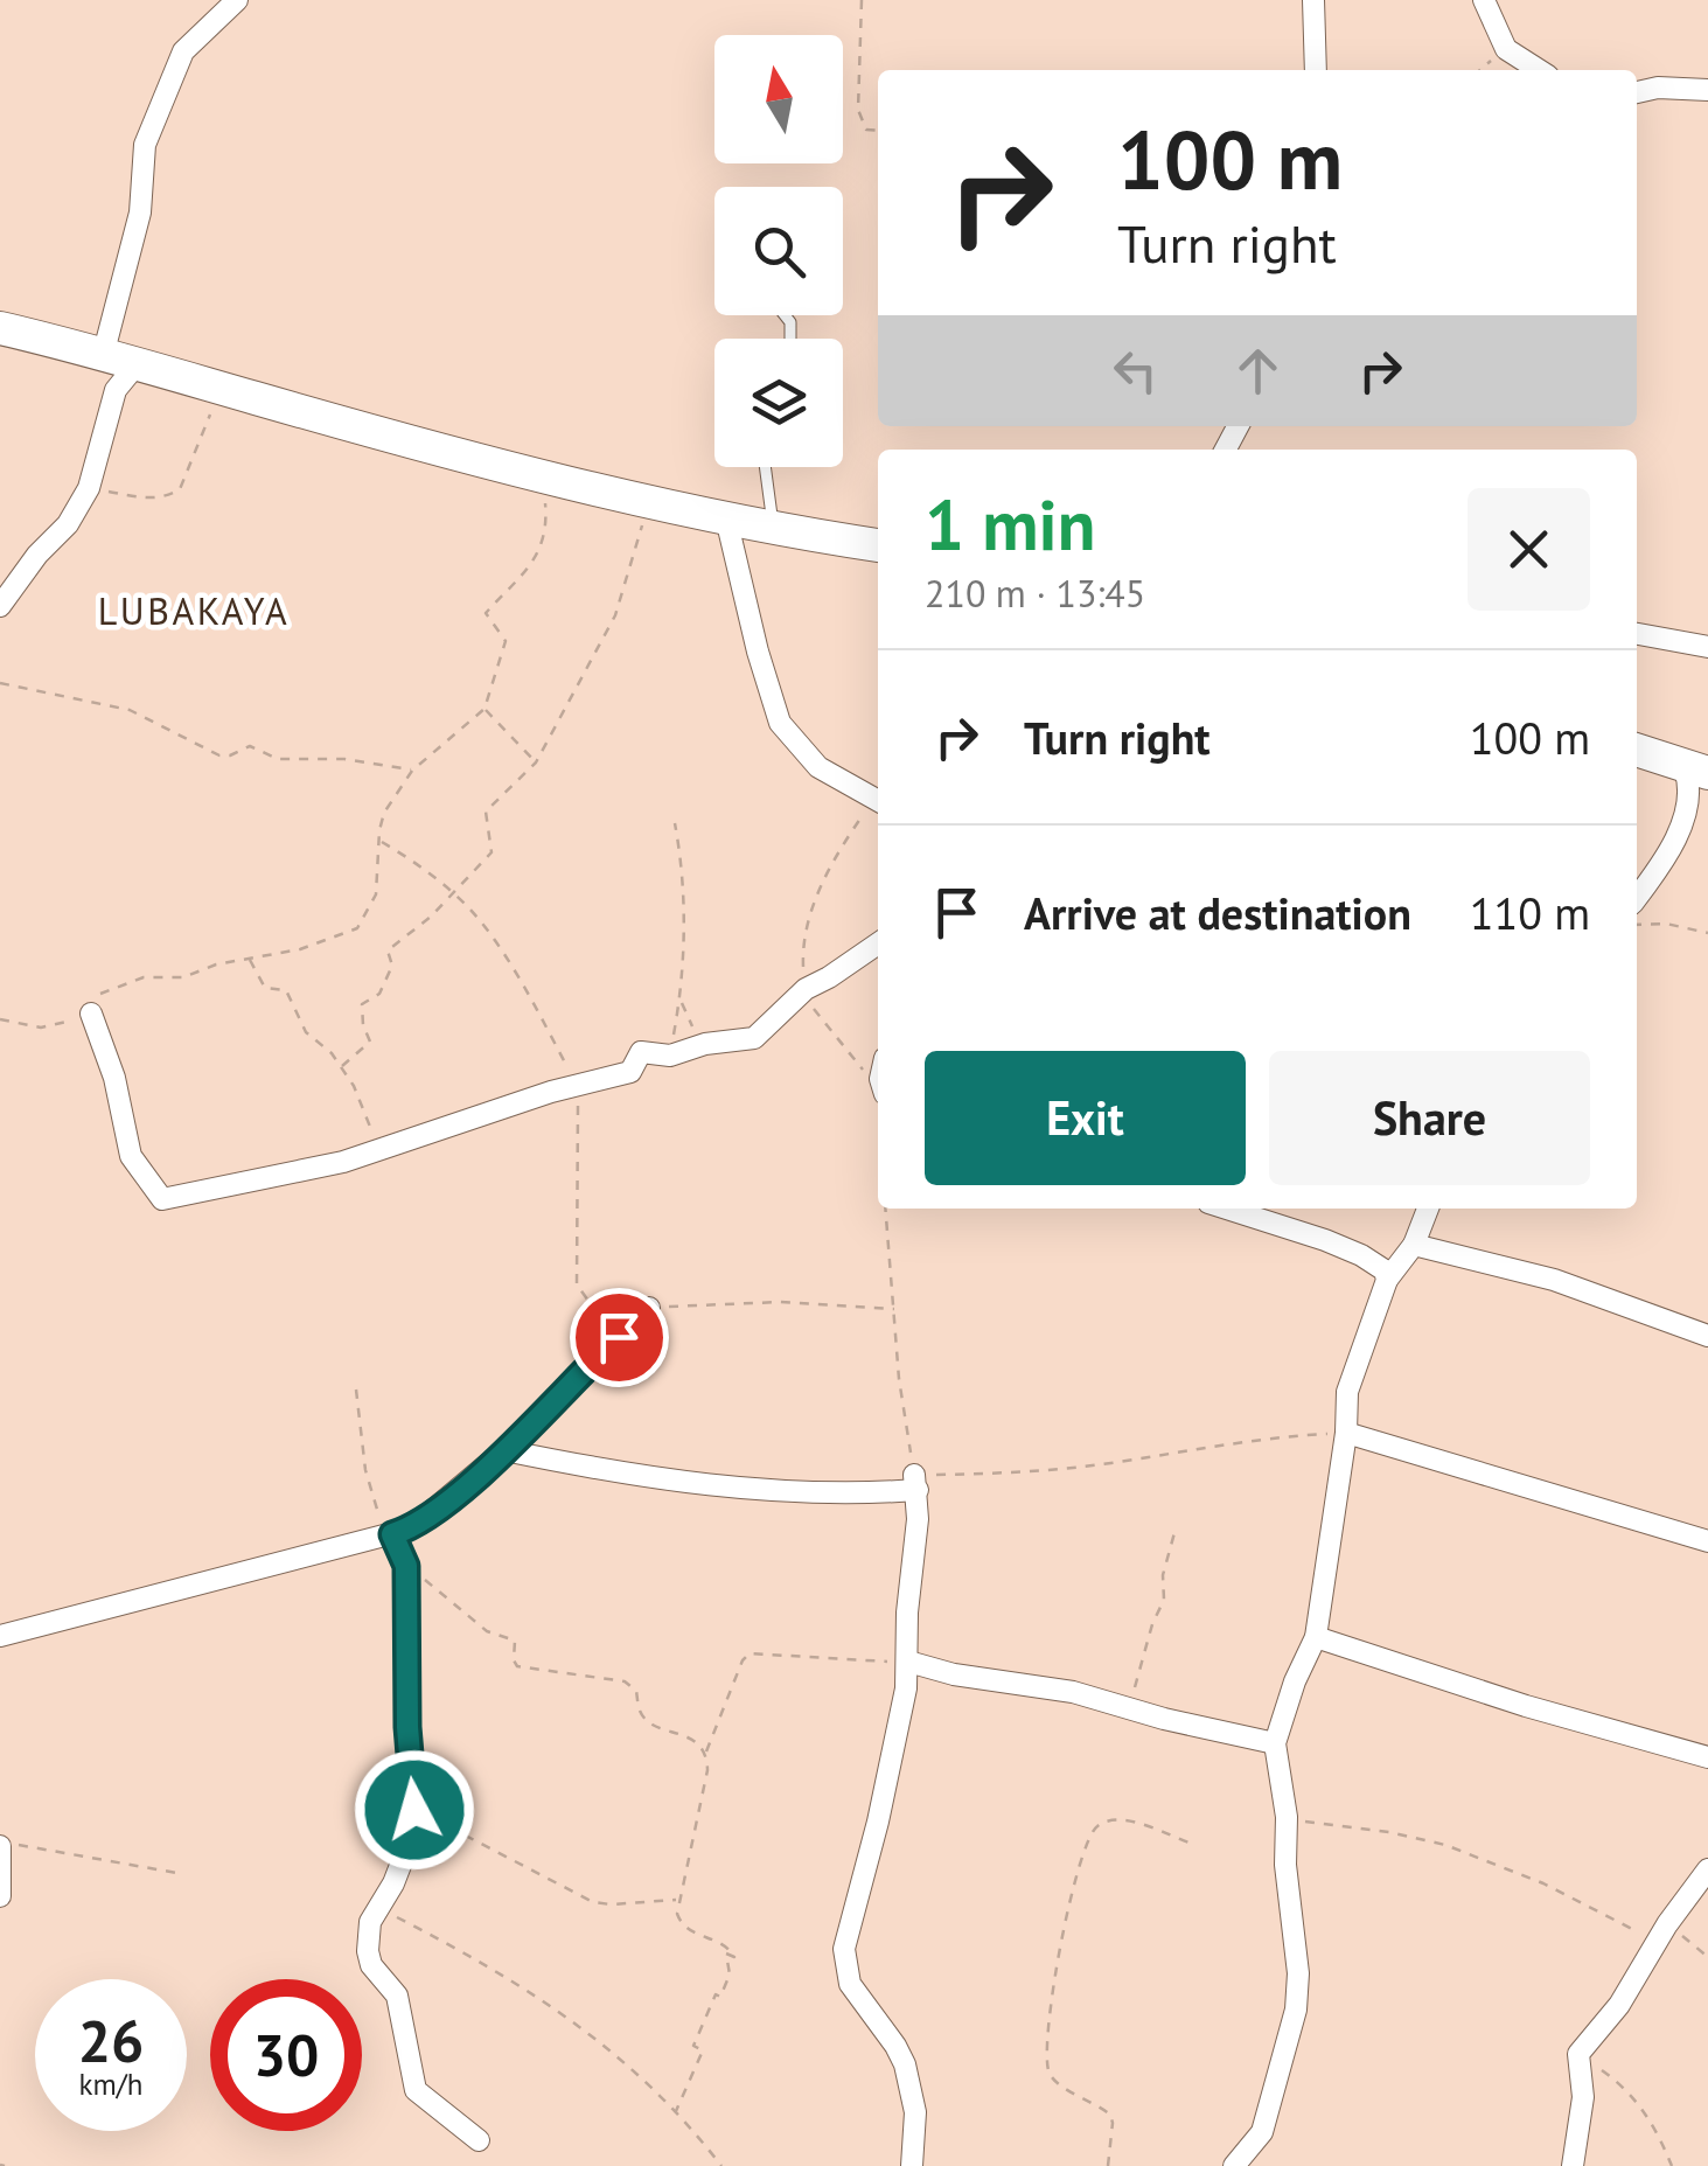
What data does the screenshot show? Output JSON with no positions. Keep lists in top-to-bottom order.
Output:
{
  "districts": ["LUBAKAYA"],
  "north": "top",
  "page": {
    "turn": ["100 m", "Turn right"],
    "heading": ["1 min", "210 m · 13:45"],
    "list": [
      {
        "name": "Turn right",
        "value": "100 m"
      },
      {
        "name": "Arrive at destination",
        "value": "110 m"
      }
    ],
    "buttons": ["Exit", "Share"],
    "speed": "26 km/h",
    "limit": "30"
  }
}
